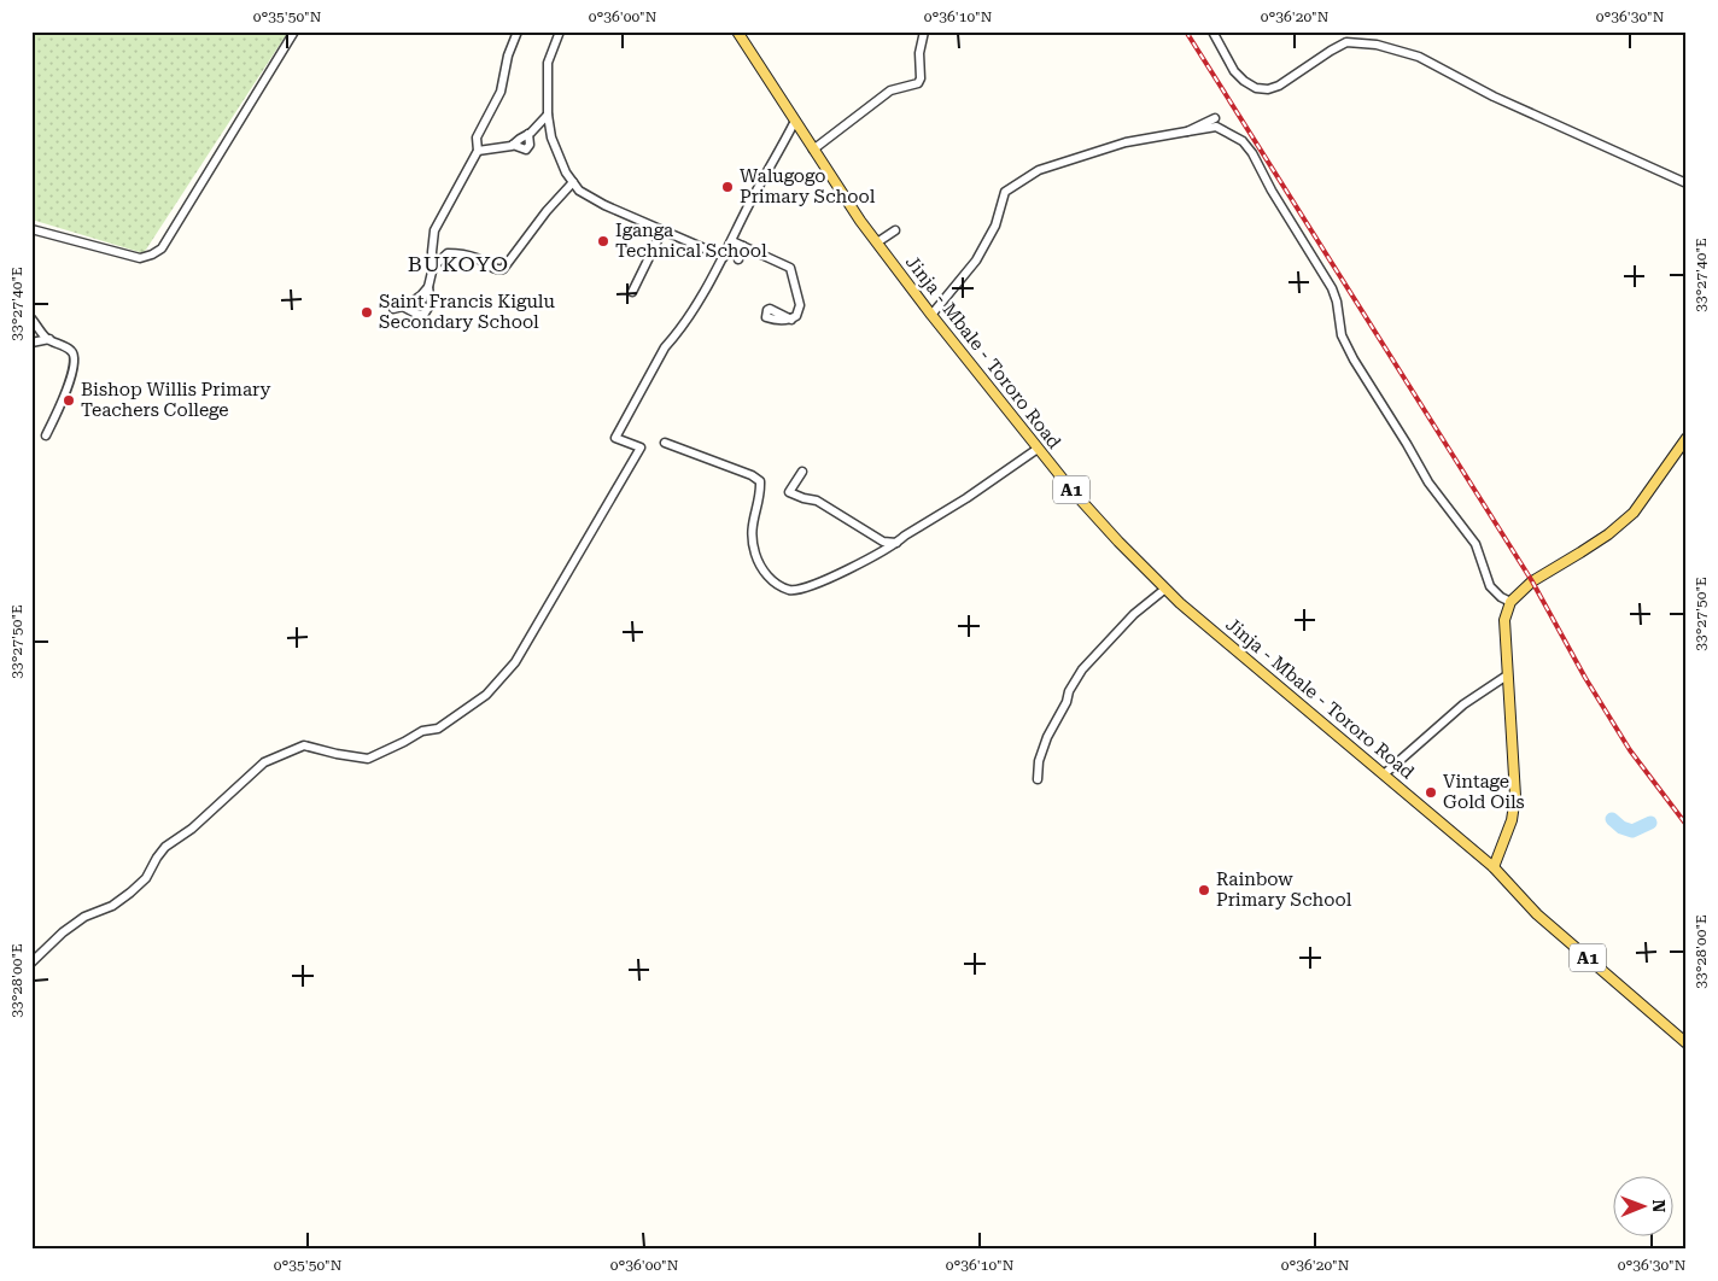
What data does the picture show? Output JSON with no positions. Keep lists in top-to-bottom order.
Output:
{
  "streets": {
    "main road": ["Jinja - Mbale - Tororo Road", "A1"]
  },
  "crossings": [
    ["Jinja - Mbale - Tororo Road", "A1"]
  ],
  "districts": ["BUKOYO"],
  "places": [
    "Walugogo Primary School",
    "Iganga Technical School",
    "Saint Francis Kigulu Secondary School",
    "Bishop Willis Primary Teachers College",
    "Vintage Gold Oils",
    "Rainbow Primary School"
  ],
  "north": "right",
  "coordinates": [
    "0°35'50\"N",
    "0°36'00\"N",
    "0°36'10\"N",
    "0°36'20\"N",
    "0°36'30\"N",
    "33°27'40\"E",
    "33°27'50\"E",
    "33°28'00\"E"
  ]
}
